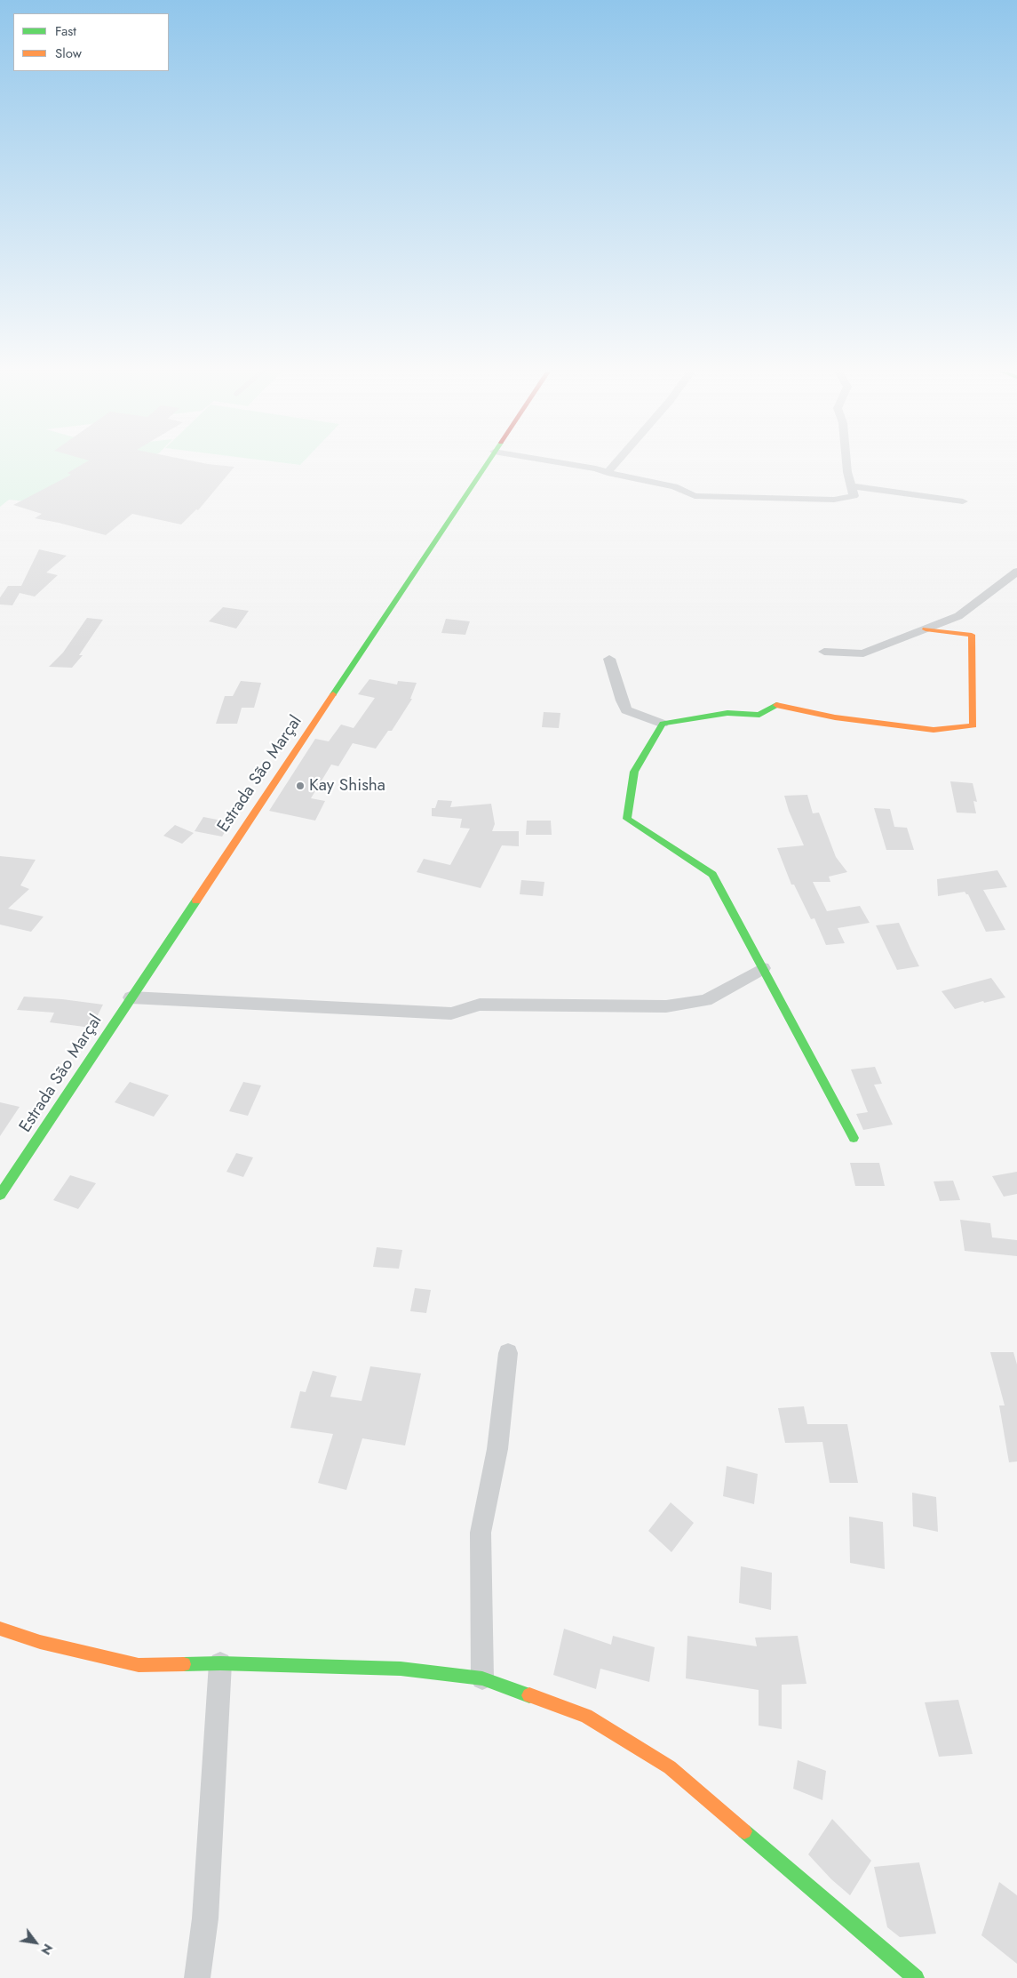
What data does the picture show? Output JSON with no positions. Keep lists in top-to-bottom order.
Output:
{
  "streets": {
    "street": ["Estrada São Marçal"]
  },
  "places": ["Kay Shisha"],
  "legend": ["Fast", "Slow"],
  "north": "bottom right"
}
